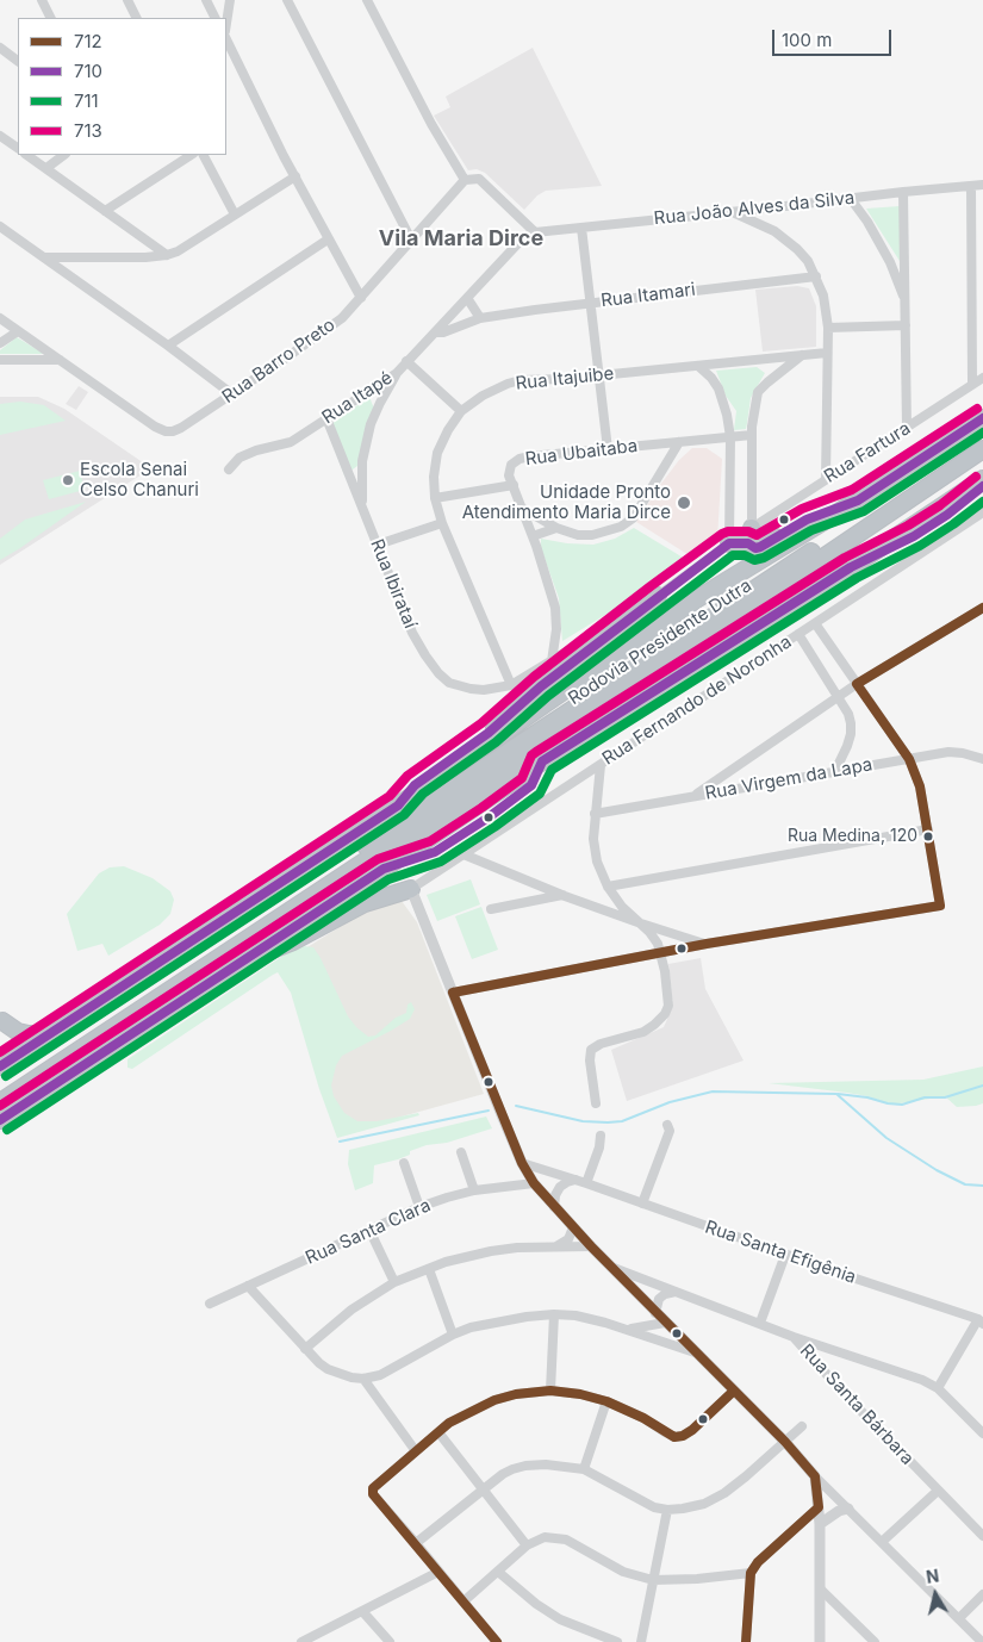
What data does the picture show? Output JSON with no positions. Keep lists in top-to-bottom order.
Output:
{
  "streets": {
    "highway": ["Rodovia Presidente Dutra"],
    "street": [
      "Rua João Alves da Silva",
      "Rua Itamari",
      "Rua Barro Preto",
      "Rua Itajuibe",
      "Rua Itapé",
      "Rua Ubaitaba",
      "Rua Fartura",
      "Rua Ibirataí",
      "Rua Fernando de Noronha",
      "Rua Virgem da Lapa",
      "Rua Santa Clara",
      "Rua Santa Efigênia",
      "Rua Santa Bárbara"
    ]
  },
  "crossings": [
    ["Rua João Alves da Silva", "Rua Itapé"],
    ["Rua Itamari", "Rua Itapé"],
    ["Rua Itajuibe", "Rua Ibirataí"],
    ["Rua Itapé", "Rua Ibirataí"]
  ],
  "districts": ["Vila Maria Dirce"],
  "places": ["Escola Senai Celso Chanuri", "Unidade Pronto Atendimento Maria Dirce", "Rua Medina, 120"],
  "lines": [
    "transit line 713",
    "transit line 710",
    "transit line 711",
    "transit line 712"
  ],
  "legend": [
    "712",
    "710",
    "711",
    "713"
  ],
  "scale_bar": "100 m",
  "north": "top"
}
